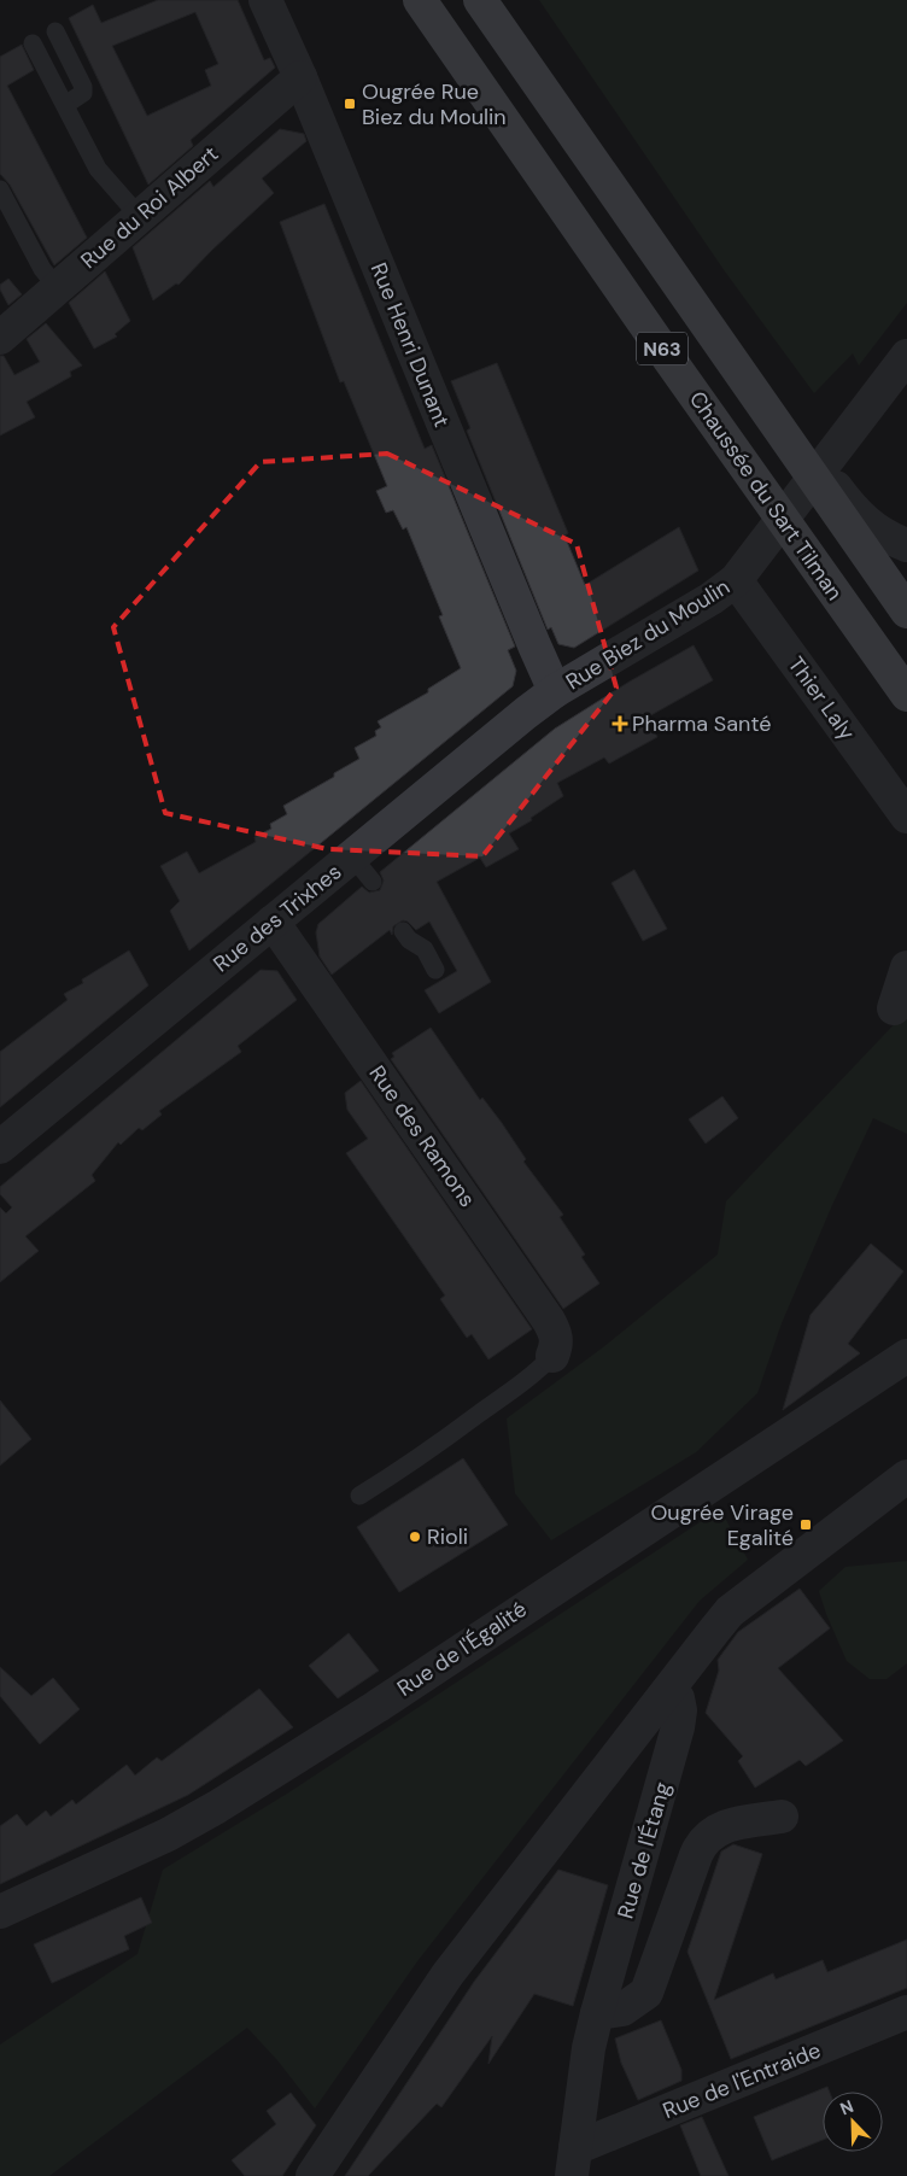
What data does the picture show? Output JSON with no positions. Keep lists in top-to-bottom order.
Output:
{
  "streets": {
    "highway": ["N63", "Chaussée du Sart Tilman"],
    "street": [
      "Rue du Roi Albert",
      "Rue Henri Dunant",
      "Rue Biez du Moulin",
      "Thier Laly",
      "Rue des Trixhes",
      "Rue des Ramons",
      "Rue de l'Égalité",
      "Rue de l'Étang",
      "Rue de l'Entraide"
    ]
  },
  "crossings": [
    ["Rue du Roi Albert", "Rue Henri Dunant"],
    ["Rue Henri Dunant", "Rue Biez du Moulin"],
    ["Rue Henri Dunant", "Rue des Trixhes"],
    ["Rue Biez du Moulin", "Thier Laly"],
    ["Rue Biez du Moulin", "Rue des Trixhes"],
    ["Rue des Trixhes", "Rue des Ramons"],
    ["Rue de l'Étang", "Rue de l'Entraide"]
  ],
  "places": {
    "transit": ["Ougrée Rue Biez du Moulin", "Ougrée Virage Egalité"],
    "health": ["Pharma Santé"],
    "other": ["Rioli"]
  },
  "north": "top left"
}
